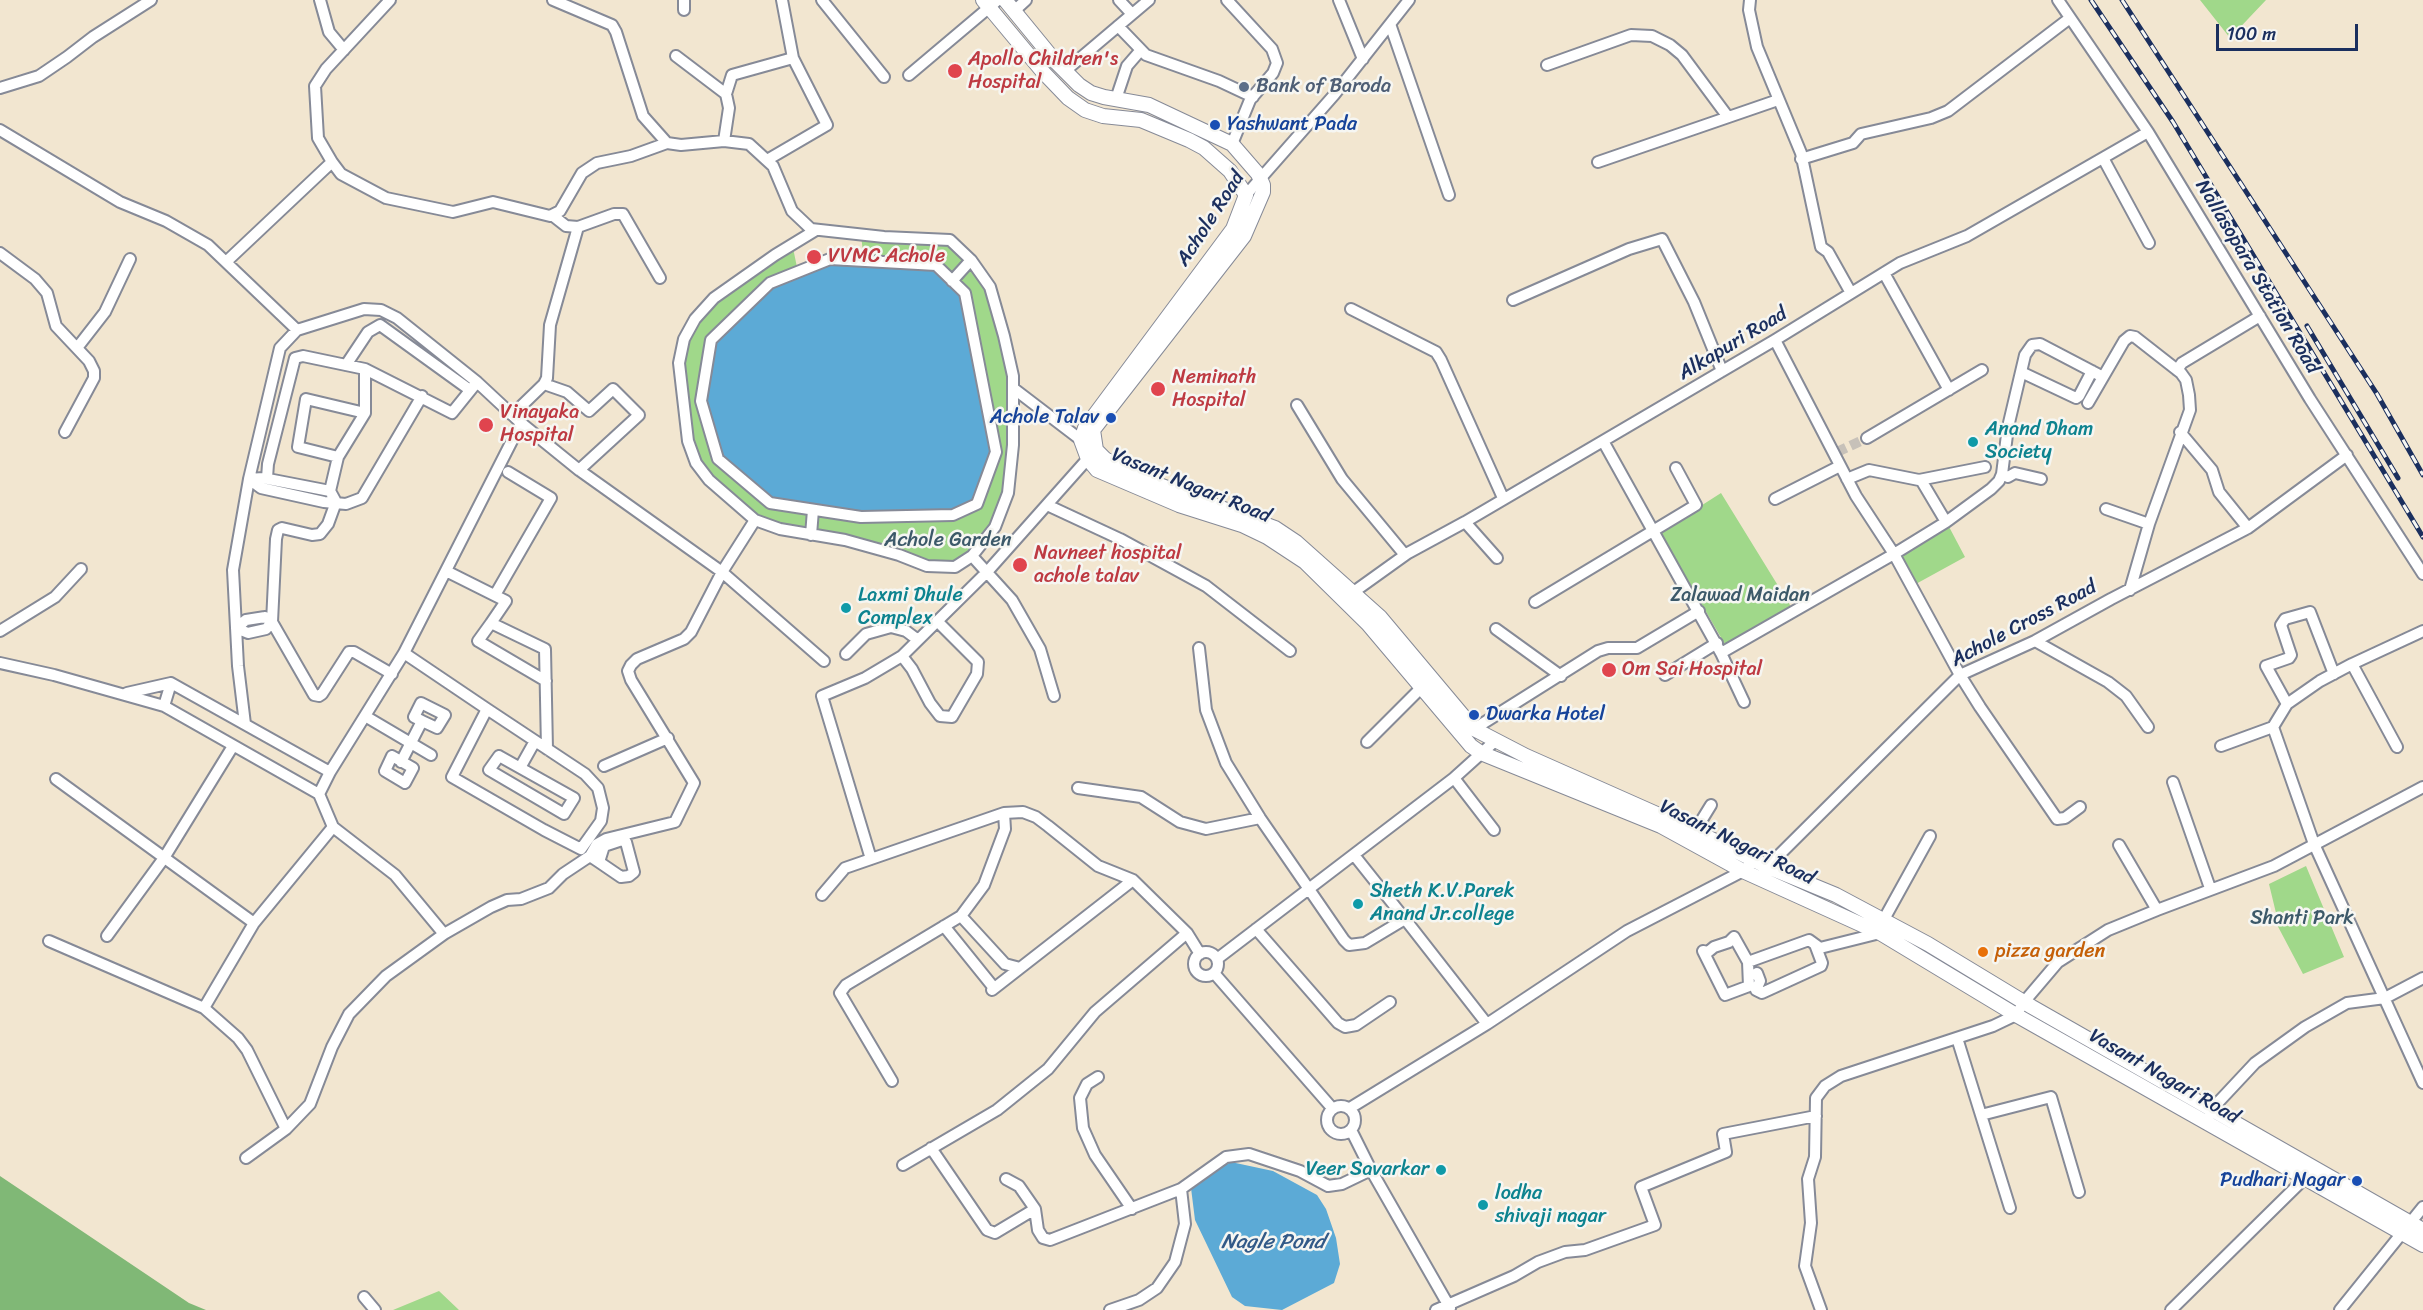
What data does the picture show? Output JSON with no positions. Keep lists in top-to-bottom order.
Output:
{
  "streets": {
    "main road": ["Achole Road", "Vasant Nagari Road"],
    "street": ["Nallasopara Station Road", "Alkapuri Road", "Achole Cross Road"]
  },
  "crossings": [
    ["Achole Road", "Vasant Nagari Road"],
    ["Nallasopara Station Road", "Alkapuri Road"],
    ["Nallasopara Station Road", "Achole Cross Road"],
    ["Alkapuri Road", "Vasant Nagari Road"],
    ["Vasant Nagari Road", "Achole Cross Road"]
  ],
  "water": ["Nagle Pond"],
  "parks": ["Achole Garden", "Zalawad Maidan", "Shanti Park"],
  "places": [
    "Apollo Children's Hospital",
    "Bank of Baroda",
    "Yashwant Pada",
    "VVMC Achole",
    "Neminath Hospital",
    "Achole Talav",
    "Vinayaka Hospital",
    "Anand Dham Society",
    "Navneet hospital achole talav",
    "Laxmi Dhule Complex",
    "Om Sai Hospital",
    "Dwarka Hotel",
    "Sheth K.V.Parek Anand Jr.college",
    "pizza garden",
    "Veer Savarkar",
    "Pudhari Nagar",
    "lodha shivaji nagar"
  ],
  "scale_bar": "100 m"
}
